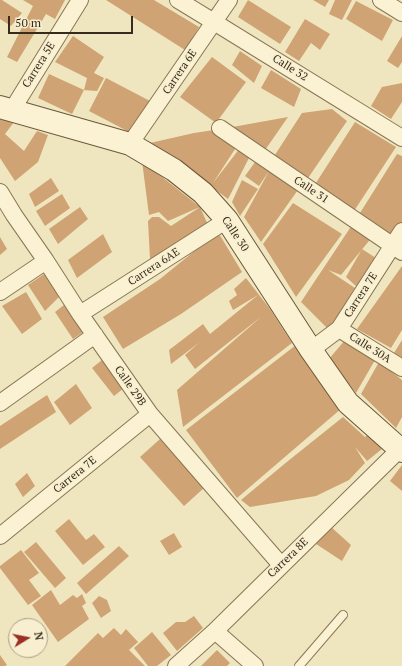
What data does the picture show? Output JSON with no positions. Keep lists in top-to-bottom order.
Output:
{
  "streets": {
    "main road": ["Calle 30"],
    "street": [
      "Carrera 5E",
      "Calle 32",
      "Carrera 6E",
      "Calle 31",
      "Carrera 6AE",
      "Carrera 7E",
      "Calle 30A",
      "Calle 29B",
      "Carrera 8E"
    ]
  },
  "crossings": [
    ["Carrera 5E", "Calle 30"],
    ["Calle 32", "Carrera 6E"],
    ["Carrera 6E", "Calle 30"],
    ["Calle 31", "Carrera 7E"],
    ["Calle 30", "Carrera 6AE"],
    ["Calle 30", "Carrera 7E"],
    ["Calle 30", "Carrera 8E"],
    ["Carrera 6AE", "Calle 29B"],
    ["Carrera 7E", "Calle 30A"],
    ["Carrera 7E", "Calle 29B"],
    ["Calle 29B", "Carrera 8E"]
  ],
  "scale_bar": "50 m",
  "north": "right"
}
